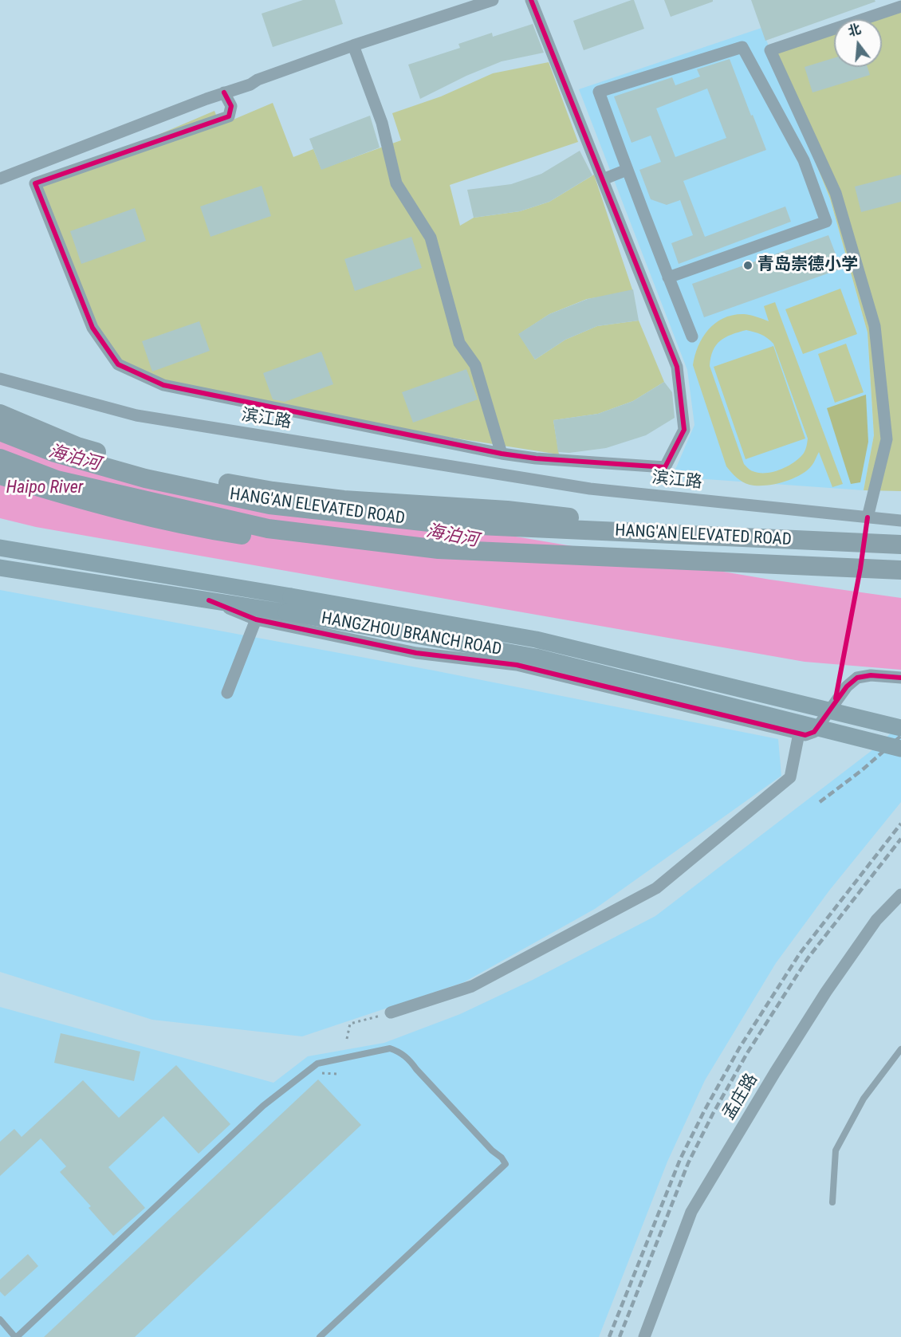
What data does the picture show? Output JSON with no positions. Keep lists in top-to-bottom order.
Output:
{
  "streets": {
    "highway": ["HANG'AN ELEVATED ROAD"],
    "main road": ["HANGZHOU BRANCH ROAD"],
    "street": ["滨江路", "孟庄路"]
  },
  "water": ["海泊河", "Haipo River"],
  "places": ["青岛崇德小学"],
  "north": "top"
}
